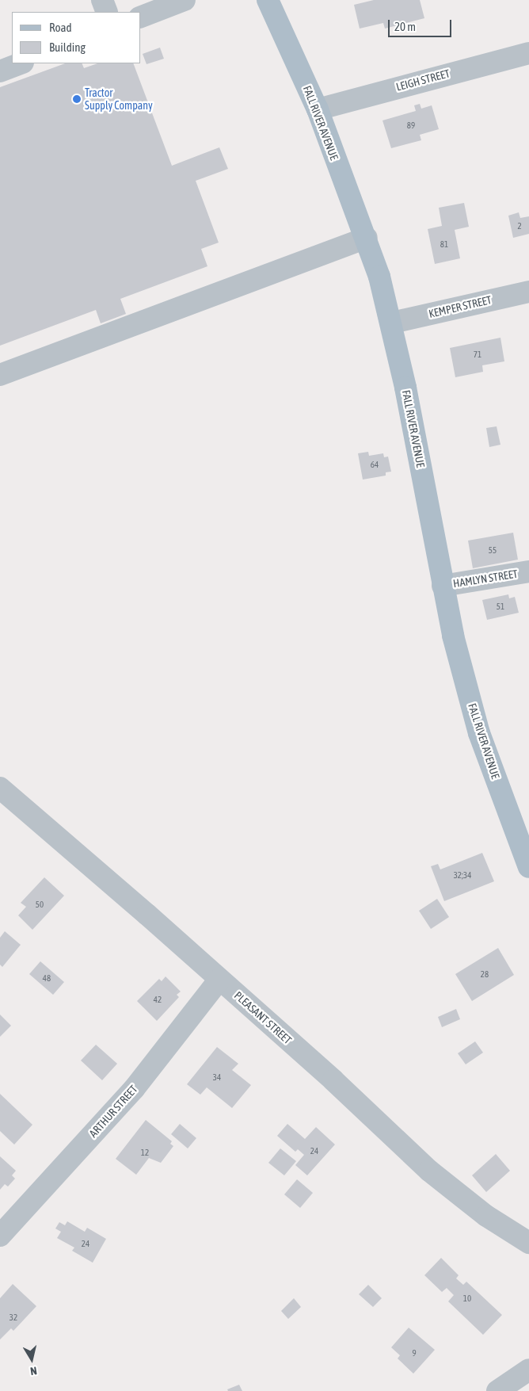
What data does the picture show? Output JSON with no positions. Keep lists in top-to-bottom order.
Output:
{
  "streets": {
    "main road": ["FALL RIVER AVENUE"],
    "street": [
      "LEIGH STREET",
      "KEMPER STREET",
      "HAMLYN STREET",
      "PLEASANT STREET",
      "ARTHUR STREET"
    ]
  },
  "crossings": [
    ["LEIGH STREET", "FALL RIVER AVENUE"],
    ["FALL RIVER AVENUE", "KEMPER STREET"],
    ["FALL RIVER AVENUE", "HAMLYN STREET"],
    ["PLEASANT STREET", "ARTHUR STREET"]
  ],
  "places": ["Tractor Supply Company"],
  "house_numbers": [
    "89",
    "2",
    "81",
    "71",
    "64",
    "55",
    "51",
    "32;34",
    "50",
    "28",
    "48",
    "42",
    "34",
    "24",
    "12",
    "24",
    "10",
    "32",
    "9"
  ],
  "legend": ["Road", "Building"],
  "scale_bar": "20 m",
  "north": "bottom"
}
